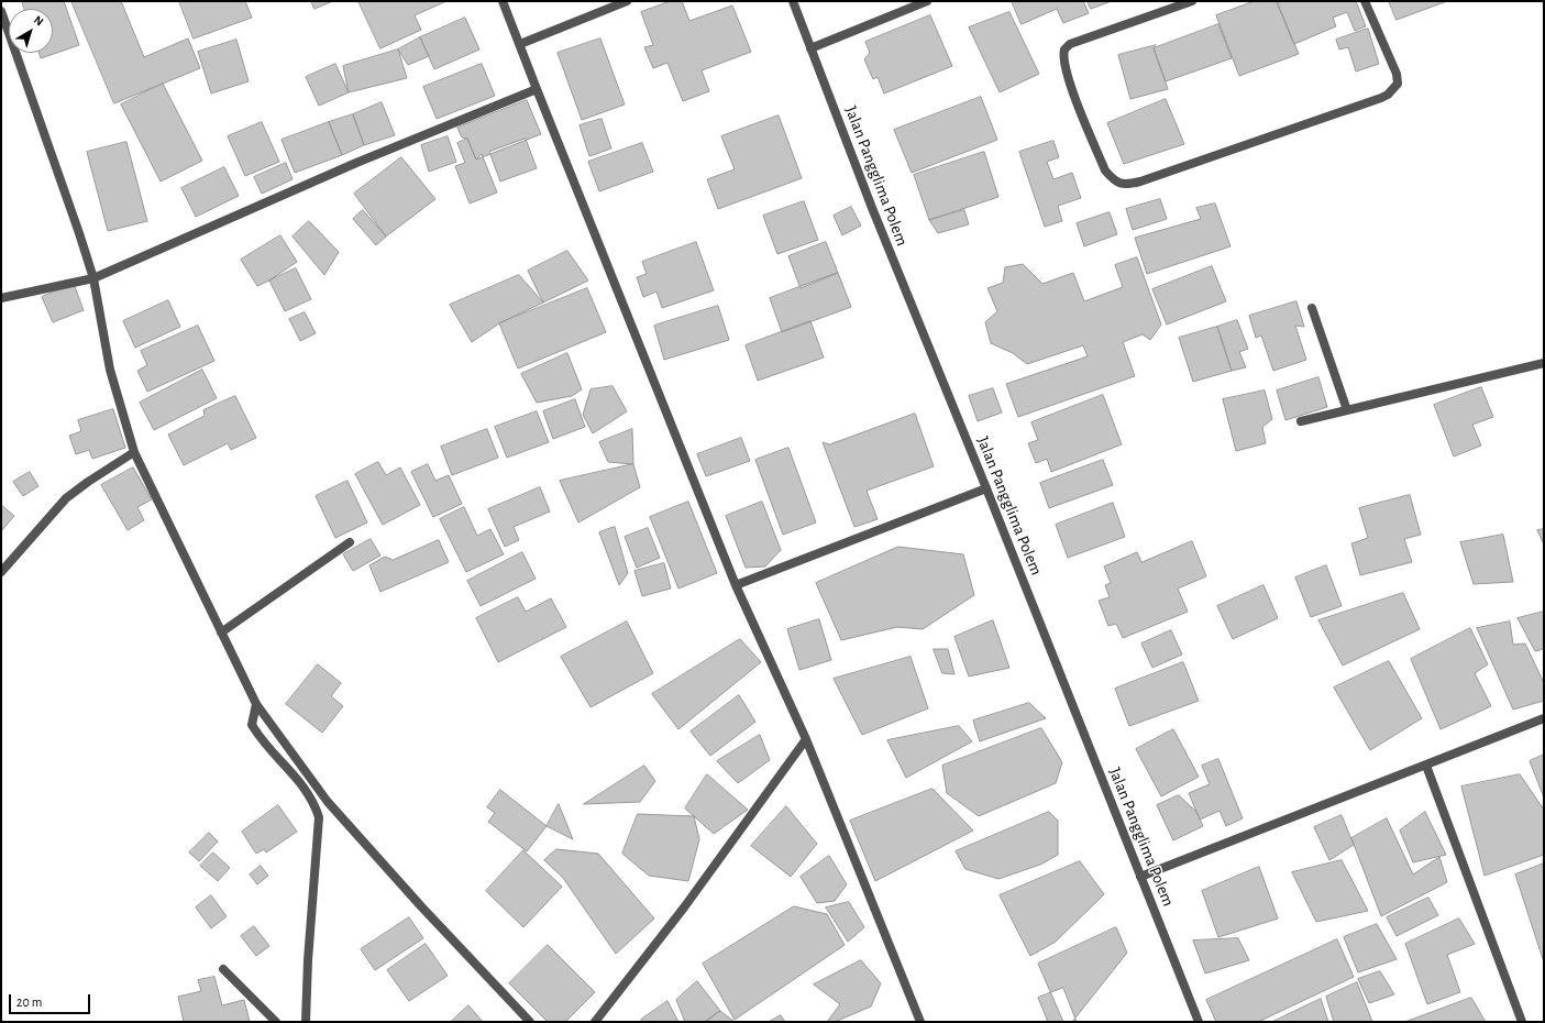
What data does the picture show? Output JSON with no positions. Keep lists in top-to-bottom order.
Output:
{
  "streets": {
    "street": ["Jalan Pangglima Polem"]
  },
  "scale_bar": "20 m",
  "north": "top right"
}
